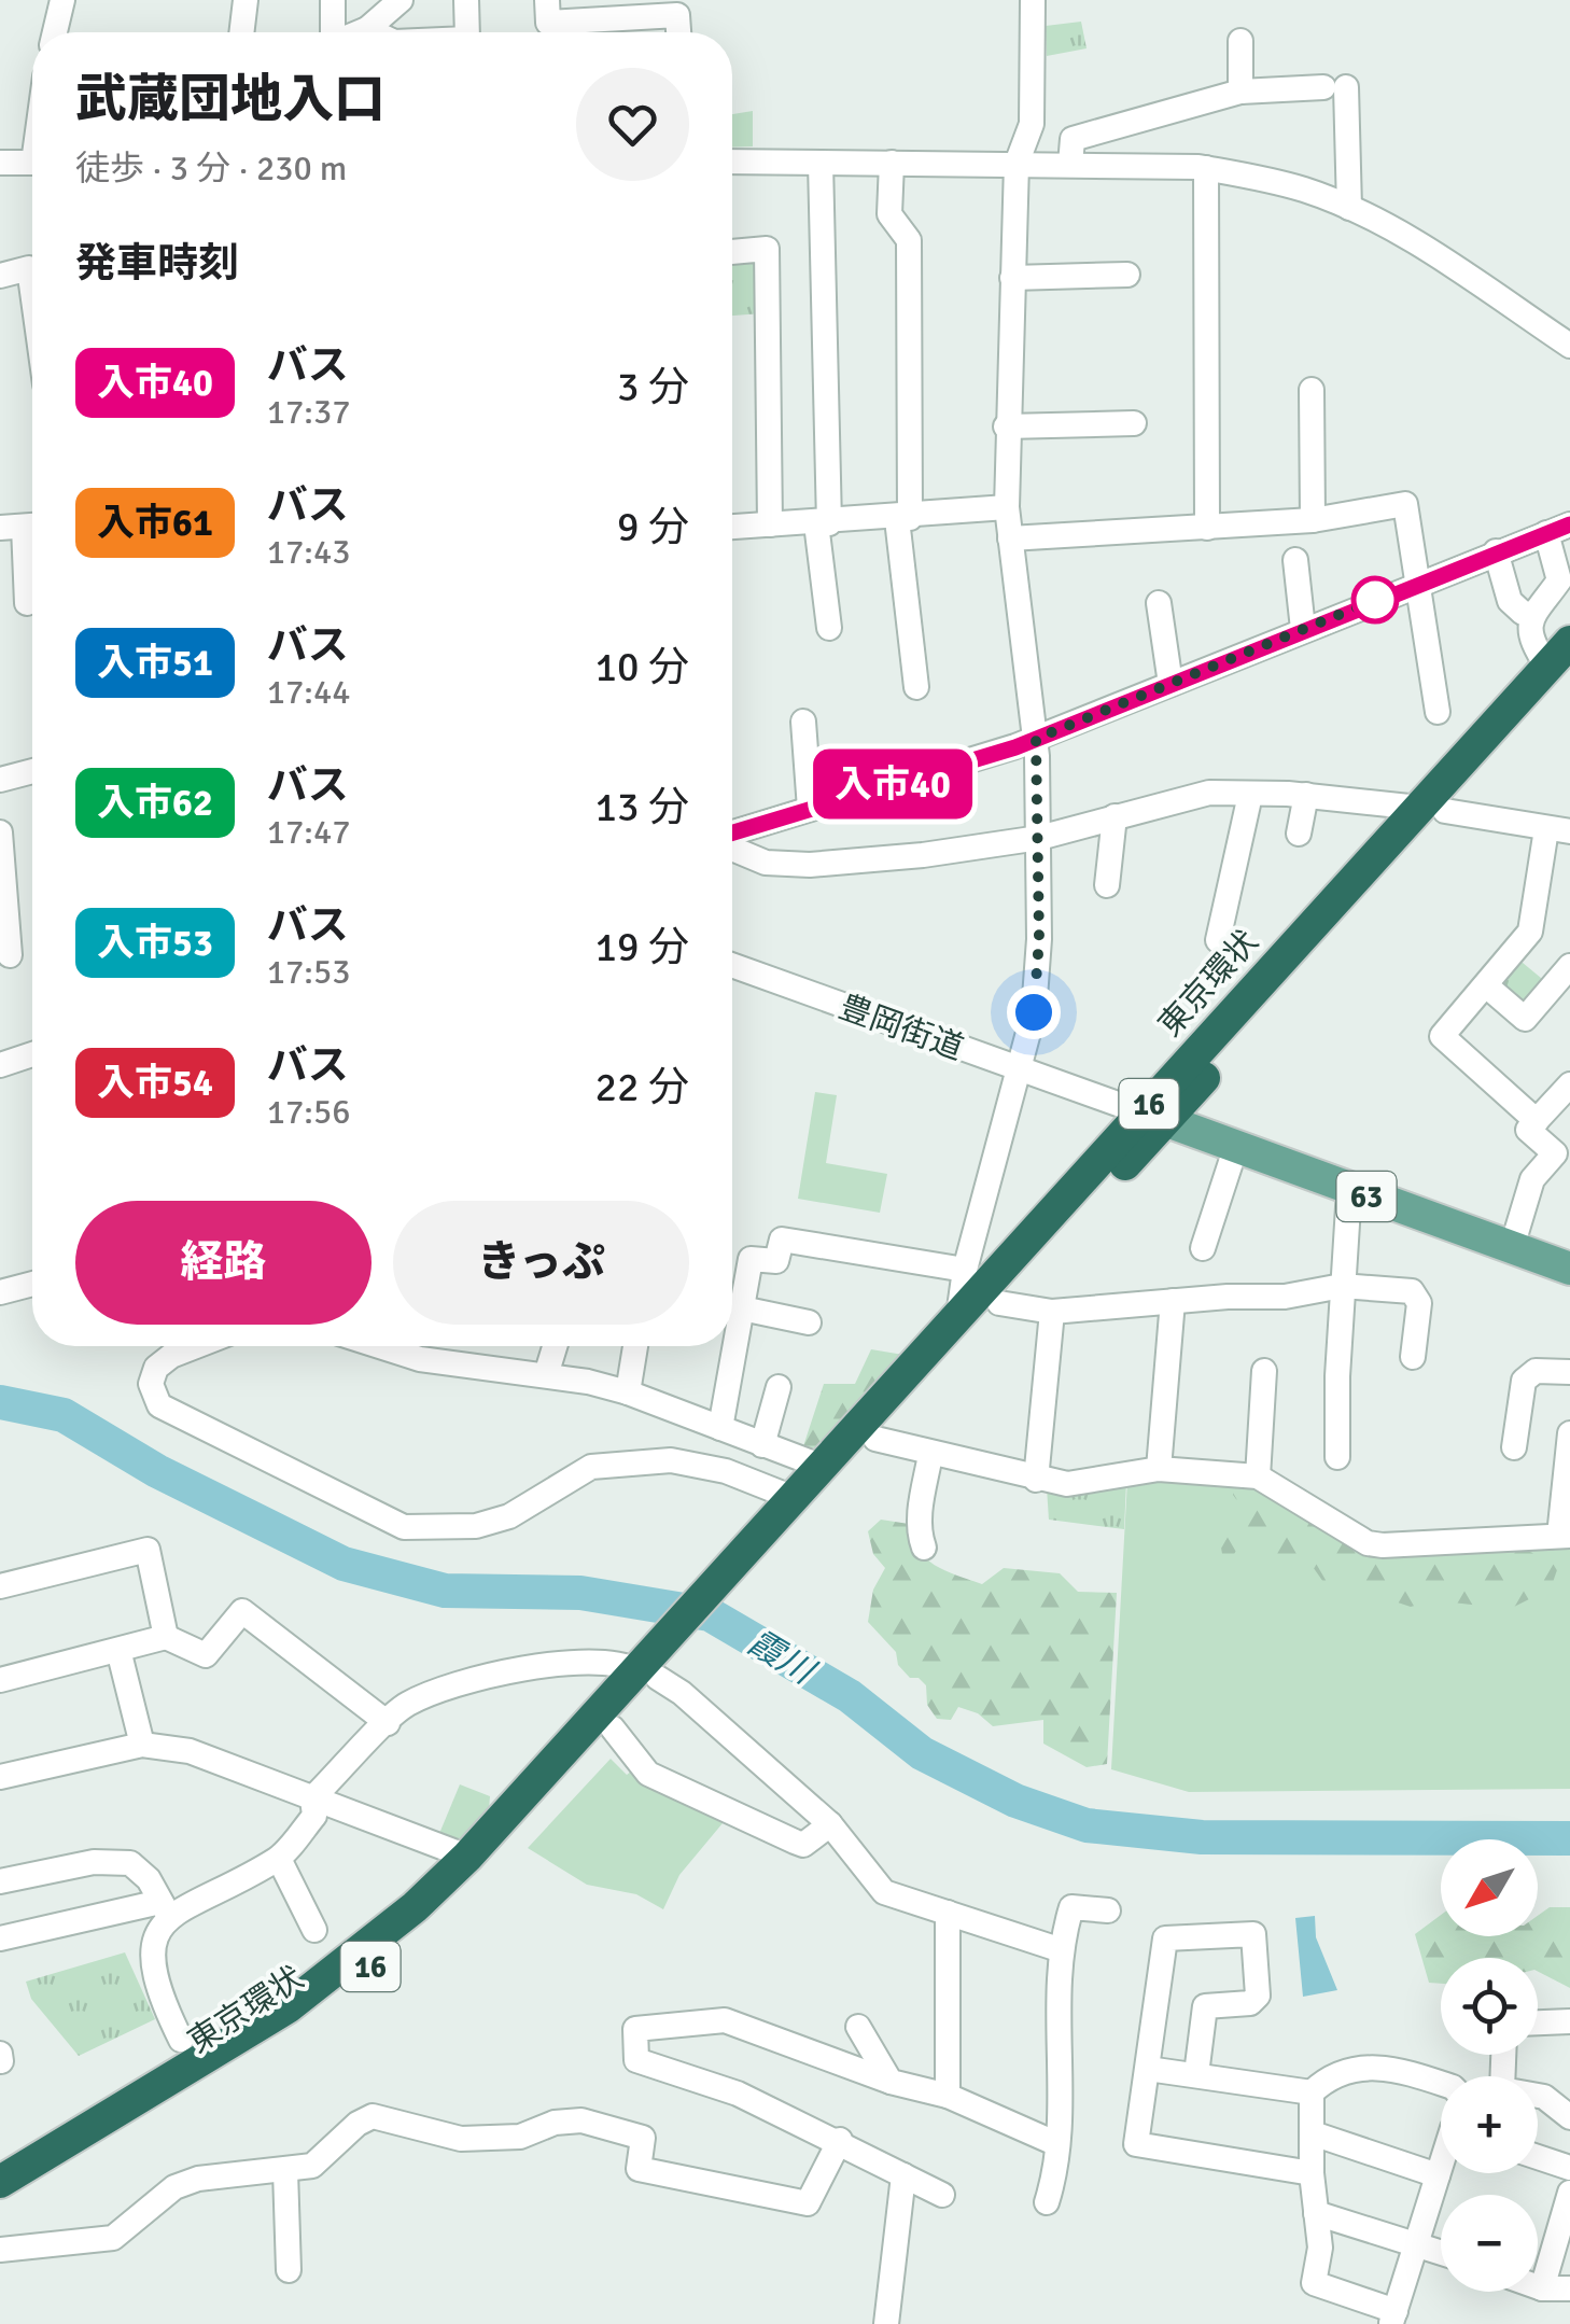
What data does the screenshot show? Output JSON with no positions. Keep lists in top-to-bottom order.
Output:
{
  "streets": {
    "highway": ["東京環状", "16"],
    "main road": ["豊岡街道", "63"]
  },
  "crossings": [
    ["東京環状", "豊岡街道"]
  ],
  "water": ["霞川"],
  "lines": ["bus line 入市40"],
  "north": "bottom left",
  "page": {
    "on_map": "入市40",
    "heading": [
      ["武蔵団地入口", "徒歩 · 3 分 · 230 m"],
      "発車時刻"
    ],
    "list": [
      {
        "mark": "入市40",
        "name": "バス",
        "note": "17:37",
        "value": "3 分"
      },
      {
        "mark": "入市61",
        "name": "バス",
        "note": "17:43",
        "value": "9 分"
      },
      {
        "mark": "入市51",
        "name": "バス",
        "note": "17:44",
        "value": "10 分"
      },
      {
        "mark": "入市62",
        "name": "バス",
        "note": "17:47",
        "value": "13 分"
      },
      {
        "mark": "入市53",
        "name": "バス",
        "note": "17:53",
        "value": "19 分"
      },
      {
        "mark": "入市54",
        "name": "バス",
        "note": "17:56",
        "value": "22 分"
      }
    ],
    "buttons": ["経路", "きっぷ"],
    "map_buttons": ["+", "−"]
  }
}
